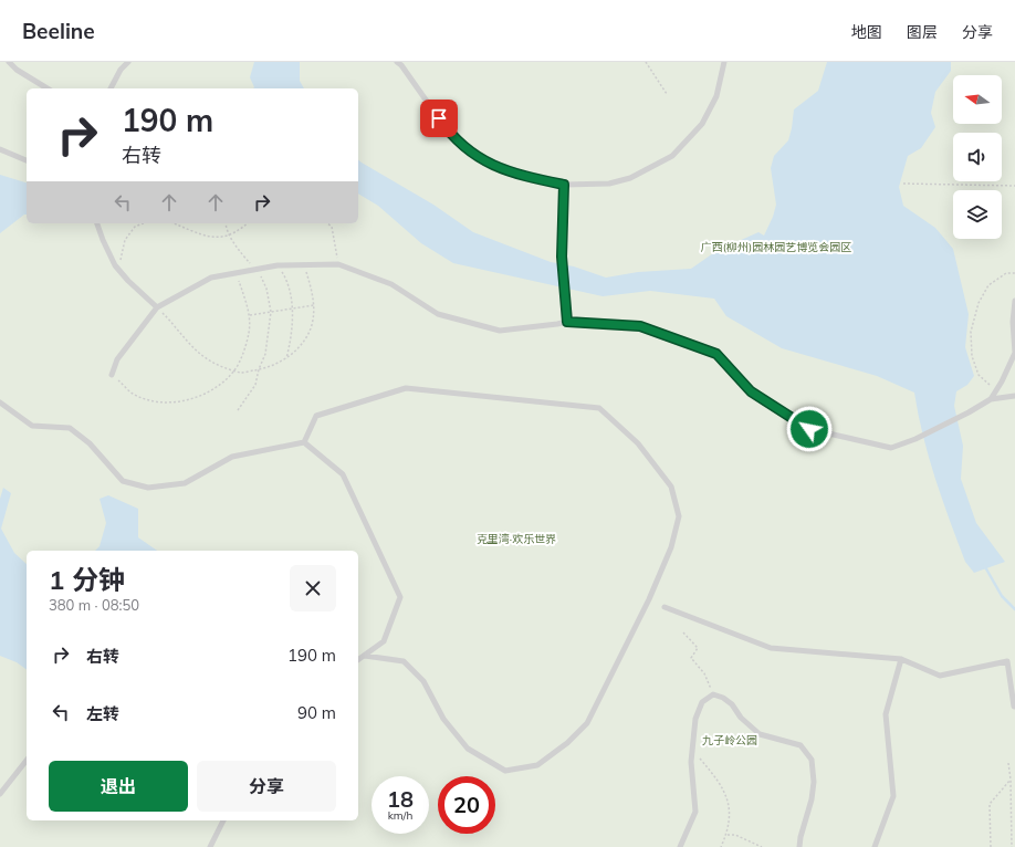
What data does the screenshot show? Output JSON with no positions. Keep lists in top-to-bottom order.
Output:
{
  "parks": ["广西(柳州)园林园艺博览会园区", "克里湾·欢乐世界", "九子岭公园"],
  "north": "left",
  "page": {
    "header": "Beeline",
    "nav": ["地图", "图层", "分享"],
    "turn": ["190 m", "右转"],
    "heading": ["1 分钟", "380 m · 08:50"],
    "list": [
      {
        "name": "右转",
        "value": "190 m"
      },
      {
        "name": "左转",
        "value": "90 m"
      }
    ],
    "buttons": ["退出", "分享"],
    "speed": "18 km/h",
    "limit": "20"
  }
}
